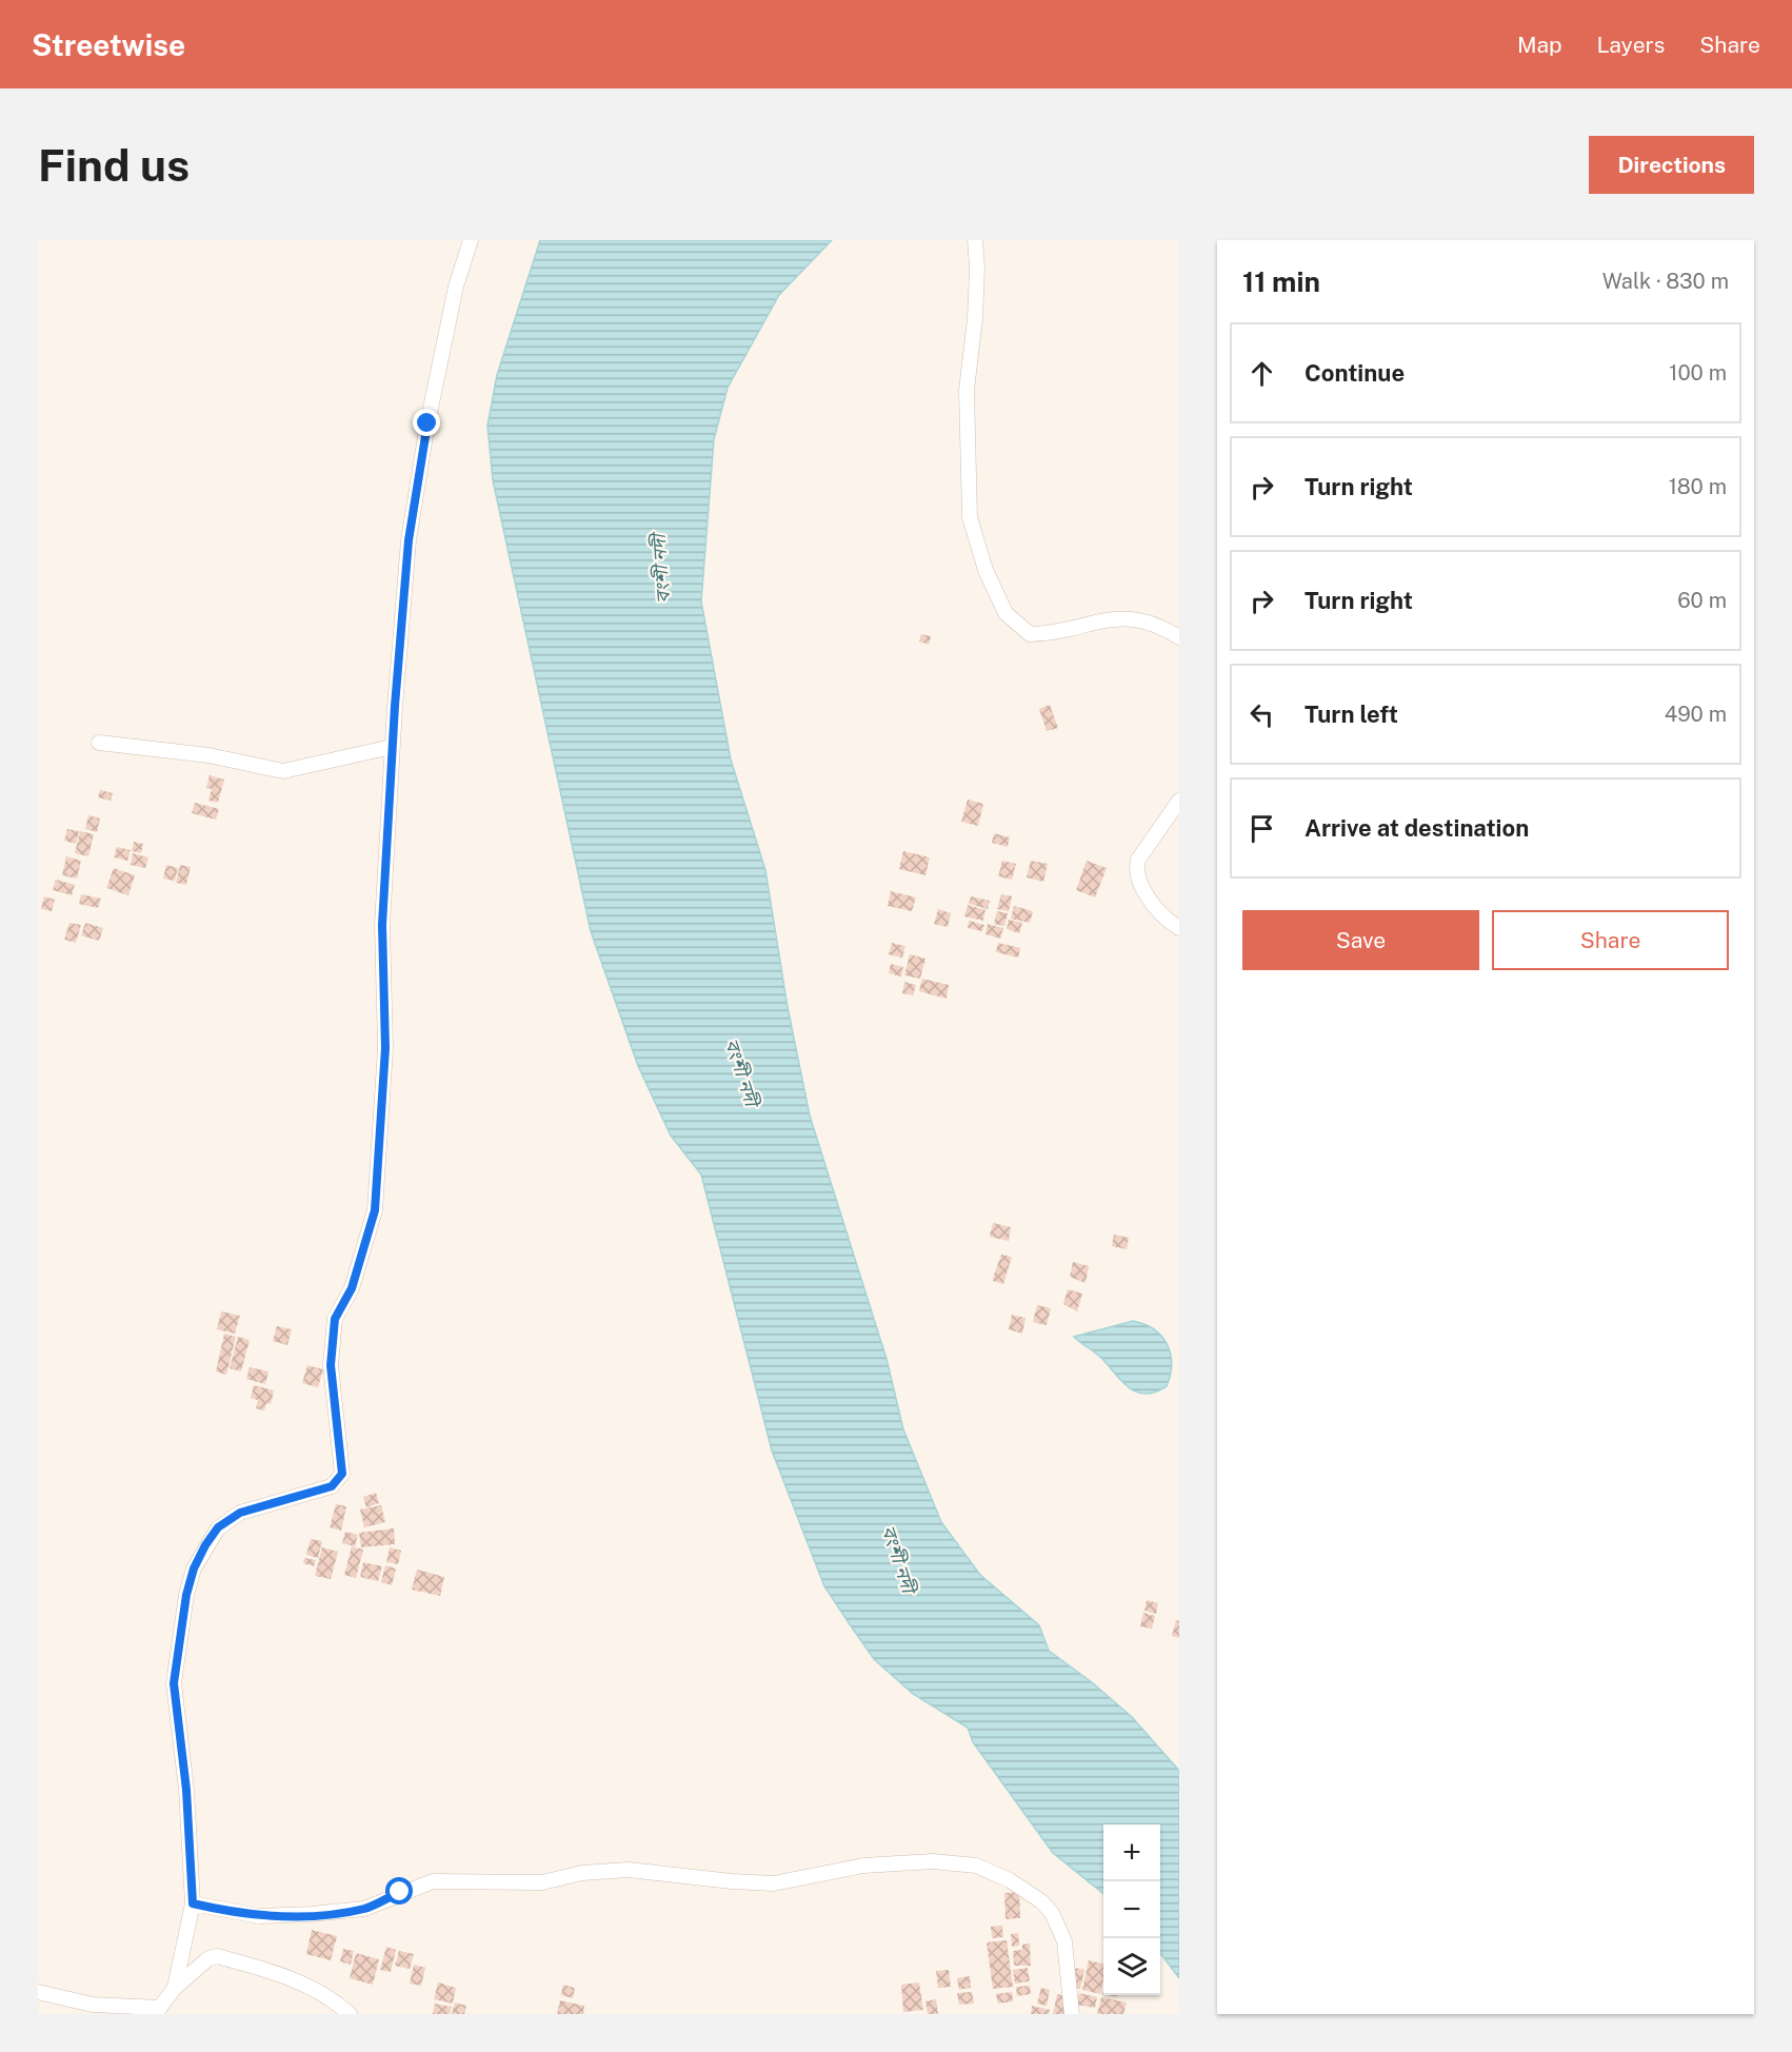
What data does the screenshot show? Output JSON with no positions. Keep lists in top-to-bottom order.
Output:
{
  "water": ["বংশী নদী"],
  "page": {
    "header": "Streetwise",
    "nav": ["Map", "Layers", "Share"],
    "buttons": [
      "Directions",
      ["Save", "Share"]
    ],
    "title": "Find us",
    "heading": ["11 min", "Walk · 830 m"],
    "list": [
      ["Continue", "100 m"],
      ["Turn right", "180 m"],
      ["Turn right", "60 m"],
      ["Turn left", "490 m"],
      "Arrive at destination"
    ],
    "map_buttons": ["+", "−"]
  }
}
